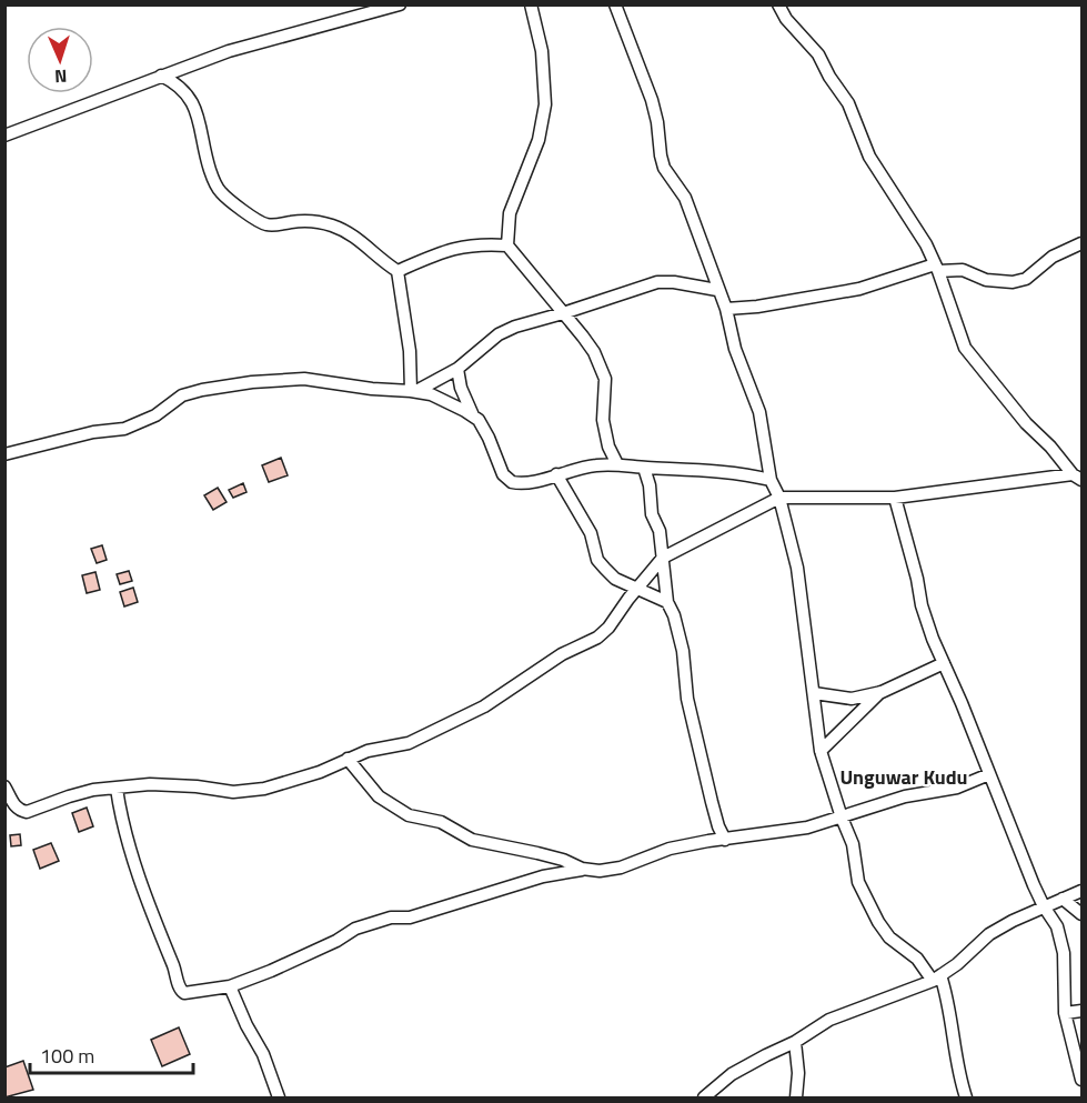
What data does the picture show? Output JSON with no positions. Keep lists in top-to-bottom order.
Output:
{
  "districts": ["Unguwar Kudu"],
  "scale_bar": "100 m",
  "north": "bottom"
}
